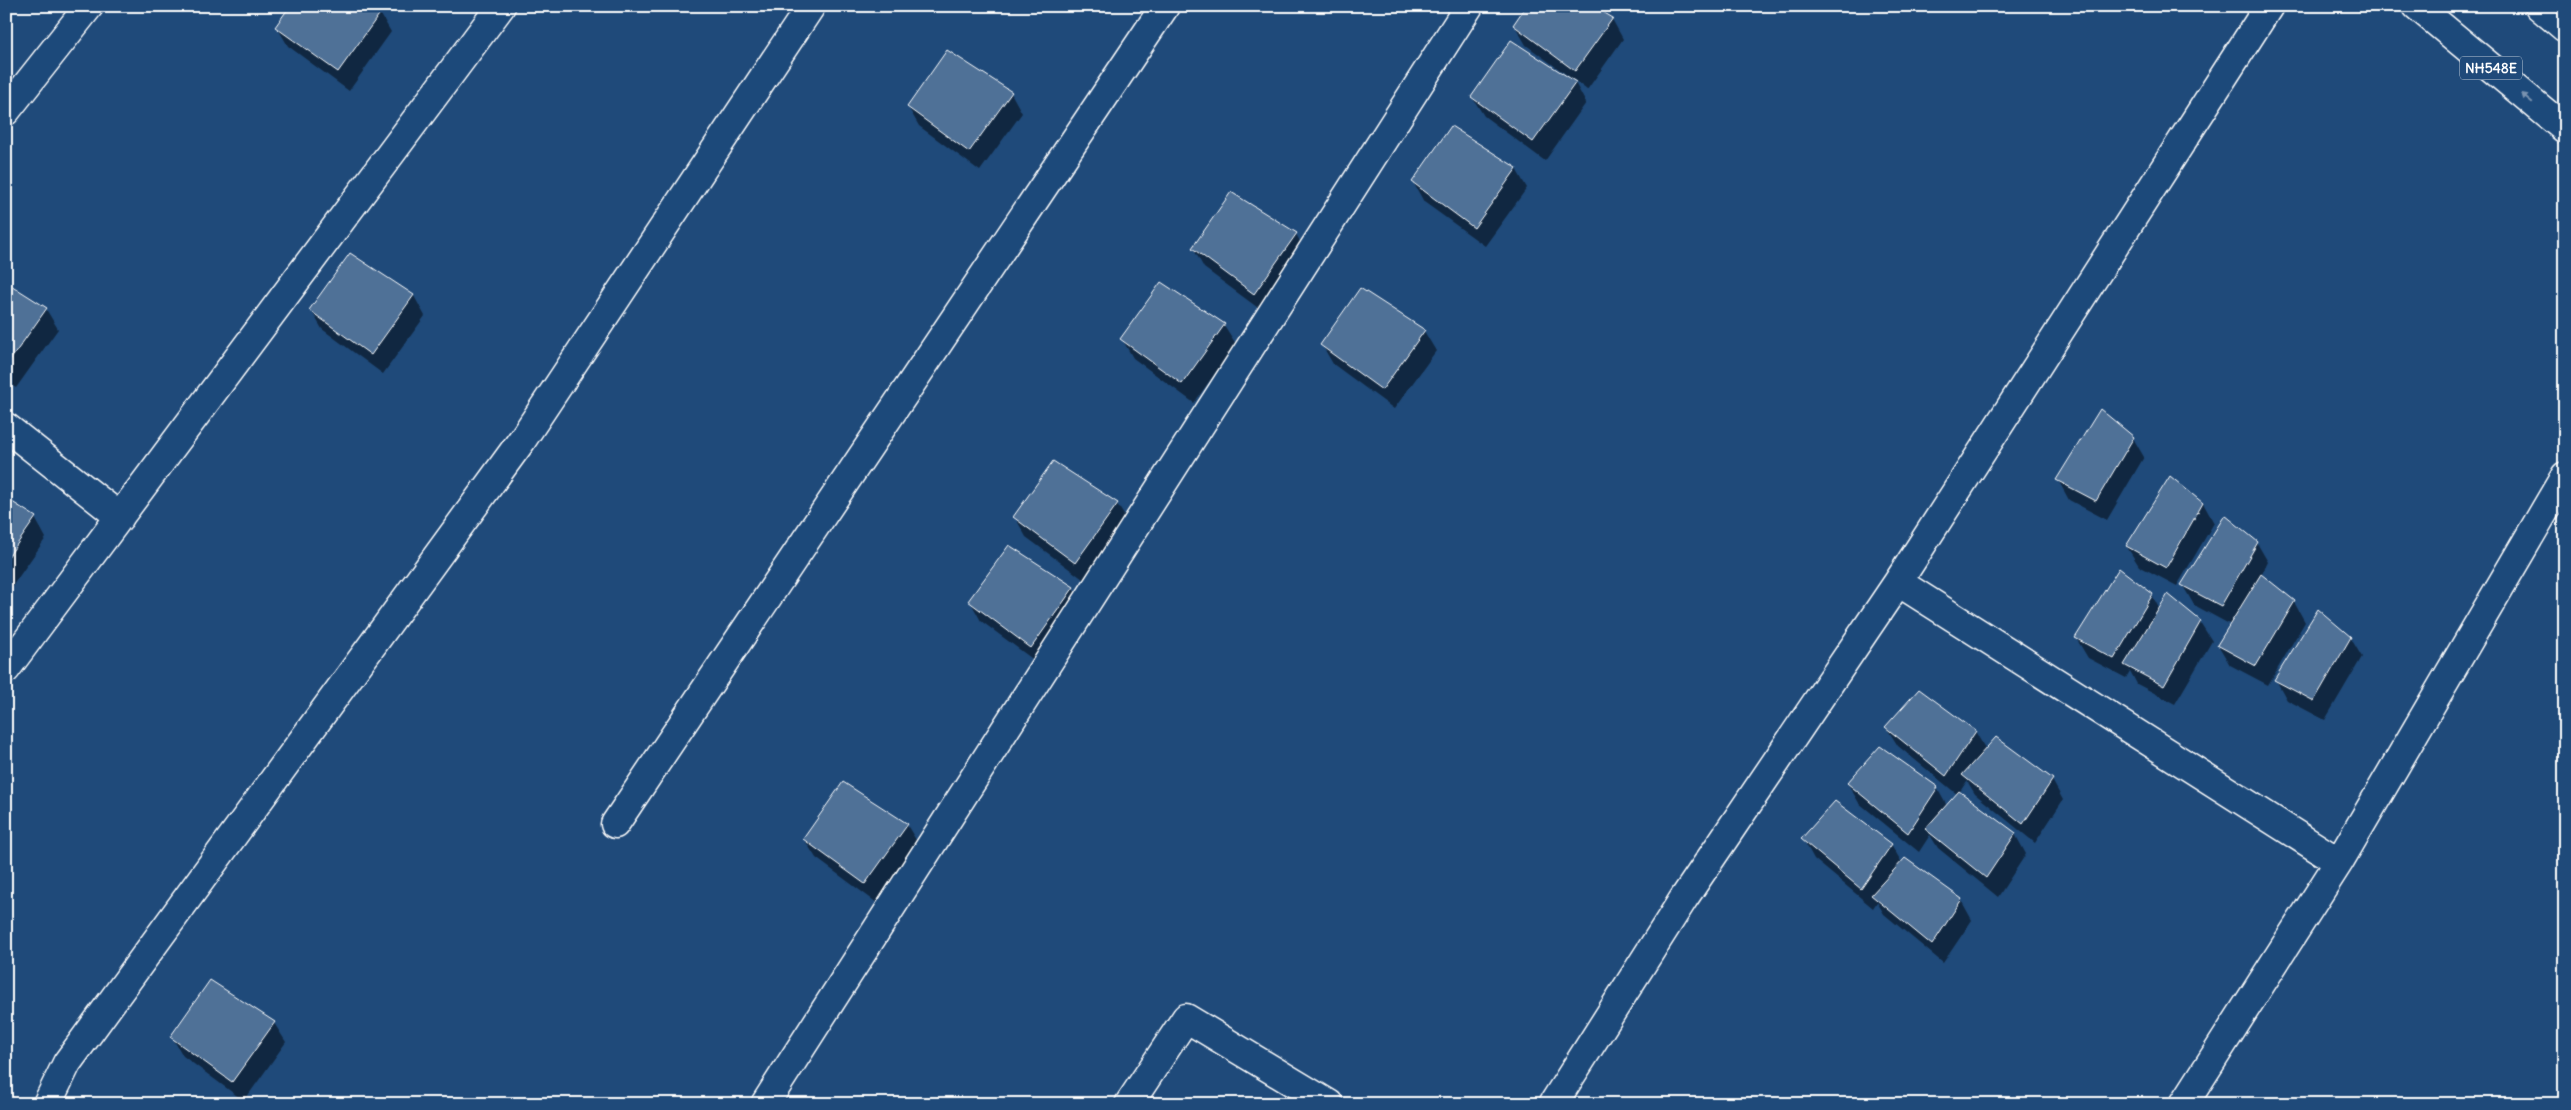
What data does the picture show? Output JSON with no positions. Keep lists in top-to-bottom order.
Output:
{
  "streets": {
    "main road": ["NH548E"]
  }
}
